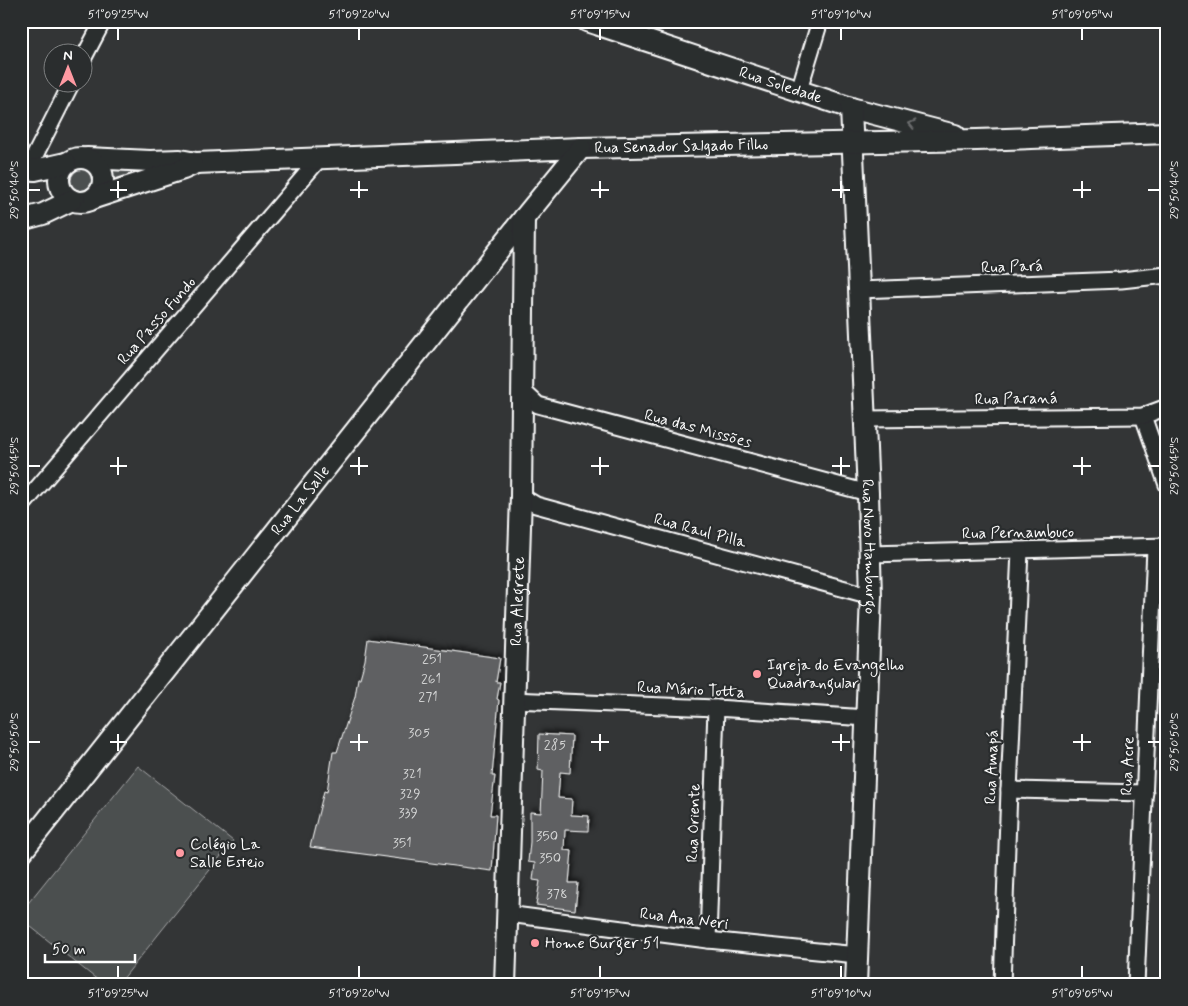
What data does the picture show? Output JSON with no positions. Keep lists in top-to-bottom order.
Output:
{
  "streets": {
    "street": [
      "Rua Soledade",
      "Rua Senador Salgado Filho",
      "Rua Pará",
      "Rua Passo Fundo",
      "Rua Paraná",
      "Rua das Missões",
      "Rua La Salle",
      "Rua Raul Pilla",
      "Rua Pernambuco",
      "Rua Novo Hamburgo",
      "Rua Alegrete",
      "Rua Mário Totta",
      "Rua Acre",
      "Rua Amapá",
      "Rua Oriente",
      "Rua Ana Neri"
    ]
  },
  "crossings": [
    ["Rua Soledade", "Rua Senador Salgado Filho"],
    ["Rua Soledade", "Rua Novo Hamburgo"],
    ["Rua Senador Salgado Filho", "Rua Passo Fundo"],
    ["Rua Senador Salgado Filho", "Rua La Salle"],
    ["Rua Senador Salgado Filho", "Rua Novo Hamburgo"],
    ["Rua Pará", "Rua Novo Hamburgo"],
    ["Rua Paraná", "Rua Novo Hamburgo"],
    ["Rua das Missões", "Rua Novo Hamburgo"],
    ["Rua das Missões", "Rua Alegrete"],
    ["Rua La Salle", "Rua Alegrete"],
    ["Rua Raul Pilla", "Rua Novo Hamburgo"],
    ["Rua Raul Pilla", "Rua Alegrete"],
    ["Rua Pernambuco", "Rua Novo Hamburgo"],
    ["Rua Pernambuco", "Rua Acre"],
    ["Rua Pernambuco", "Rua Amapá"],
    ["Rua Novo Hamburgo", "Rua Mário Totta"],
    ["Rua Novo Hamburgo", "Rua Ana Neri"],
    ["Rua Alegrete", "Rua Mário Totta"],
    ["Rua Alegrete", "Rua Ana Neri"],
    ["Rua Mário Totta", "Rua Oriente"],
    ["Rua Oriente", "Rua Ana Neri"]
  ],
  "places": ["Igreja do Evangelho Quadrangular", "Colégio La Salle Esteio", "Home Burger 51"],
  "house_numbers": [
    "251",
    "261",
    "271",
    "305",
    "285",
    "321",
    "329",
    "339",
    "350",
    "351",
    "350",
    "378"
  ],
  "scale_bar": "50 m",
  "north": "top",
  "coordinates": [
    "51°09'25\"W",
    "51°09'20\"W",
    "51°09'15\"W",
    "51°09'10\"W",
    "51°09'05\"W",
    "29°50'40\"S",
    "29°50'45\"S",
    "29°50'50\"S"
  ]
}
